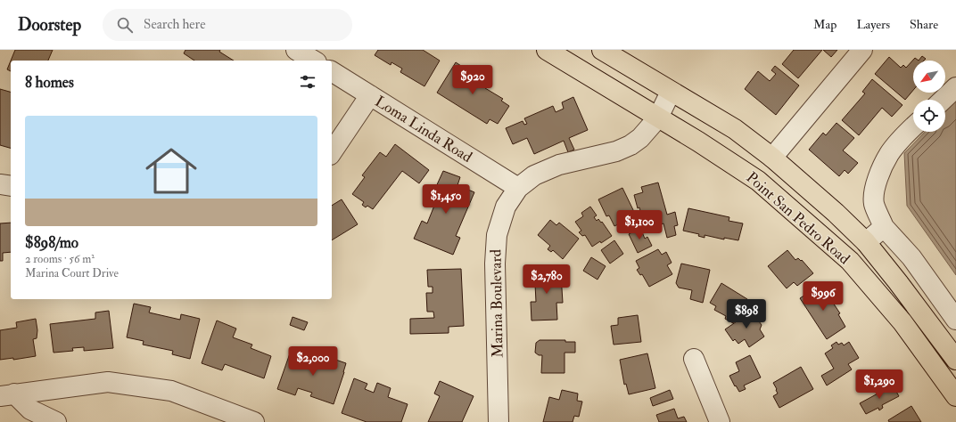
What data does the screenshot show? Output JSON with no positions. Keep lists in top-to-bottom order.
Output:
{
  "streets": {
    "main road": ["Point San Pedro Road"],
    "street": ["Loma Linda Road", "Marina Boulevard"]
  },
  "crossings": [
    ["Loma Linda Road", "Marina Boulevard"],
    ["Point San Pedro Road", "Marina Boulevard"]
  ],
  "north": "bottom left",
  "page": {
    "header": "Doorstep",
    "search": "Search here",
    "nav": ["Map", "Layers", "Share"],
    "heading": "8 homes",
    "price": [
      "$920",
      "$1,450",
      "$1,100",
      "$2,780",
      "$996",
      "$898",
      "$2,000",
      "$1,290"
    ],
    "list": [
      {
        "name": "$898/mo",
        "note": "2 rooms · 56 m² · Marina Court Drive"
      }
    ]
  }
}
